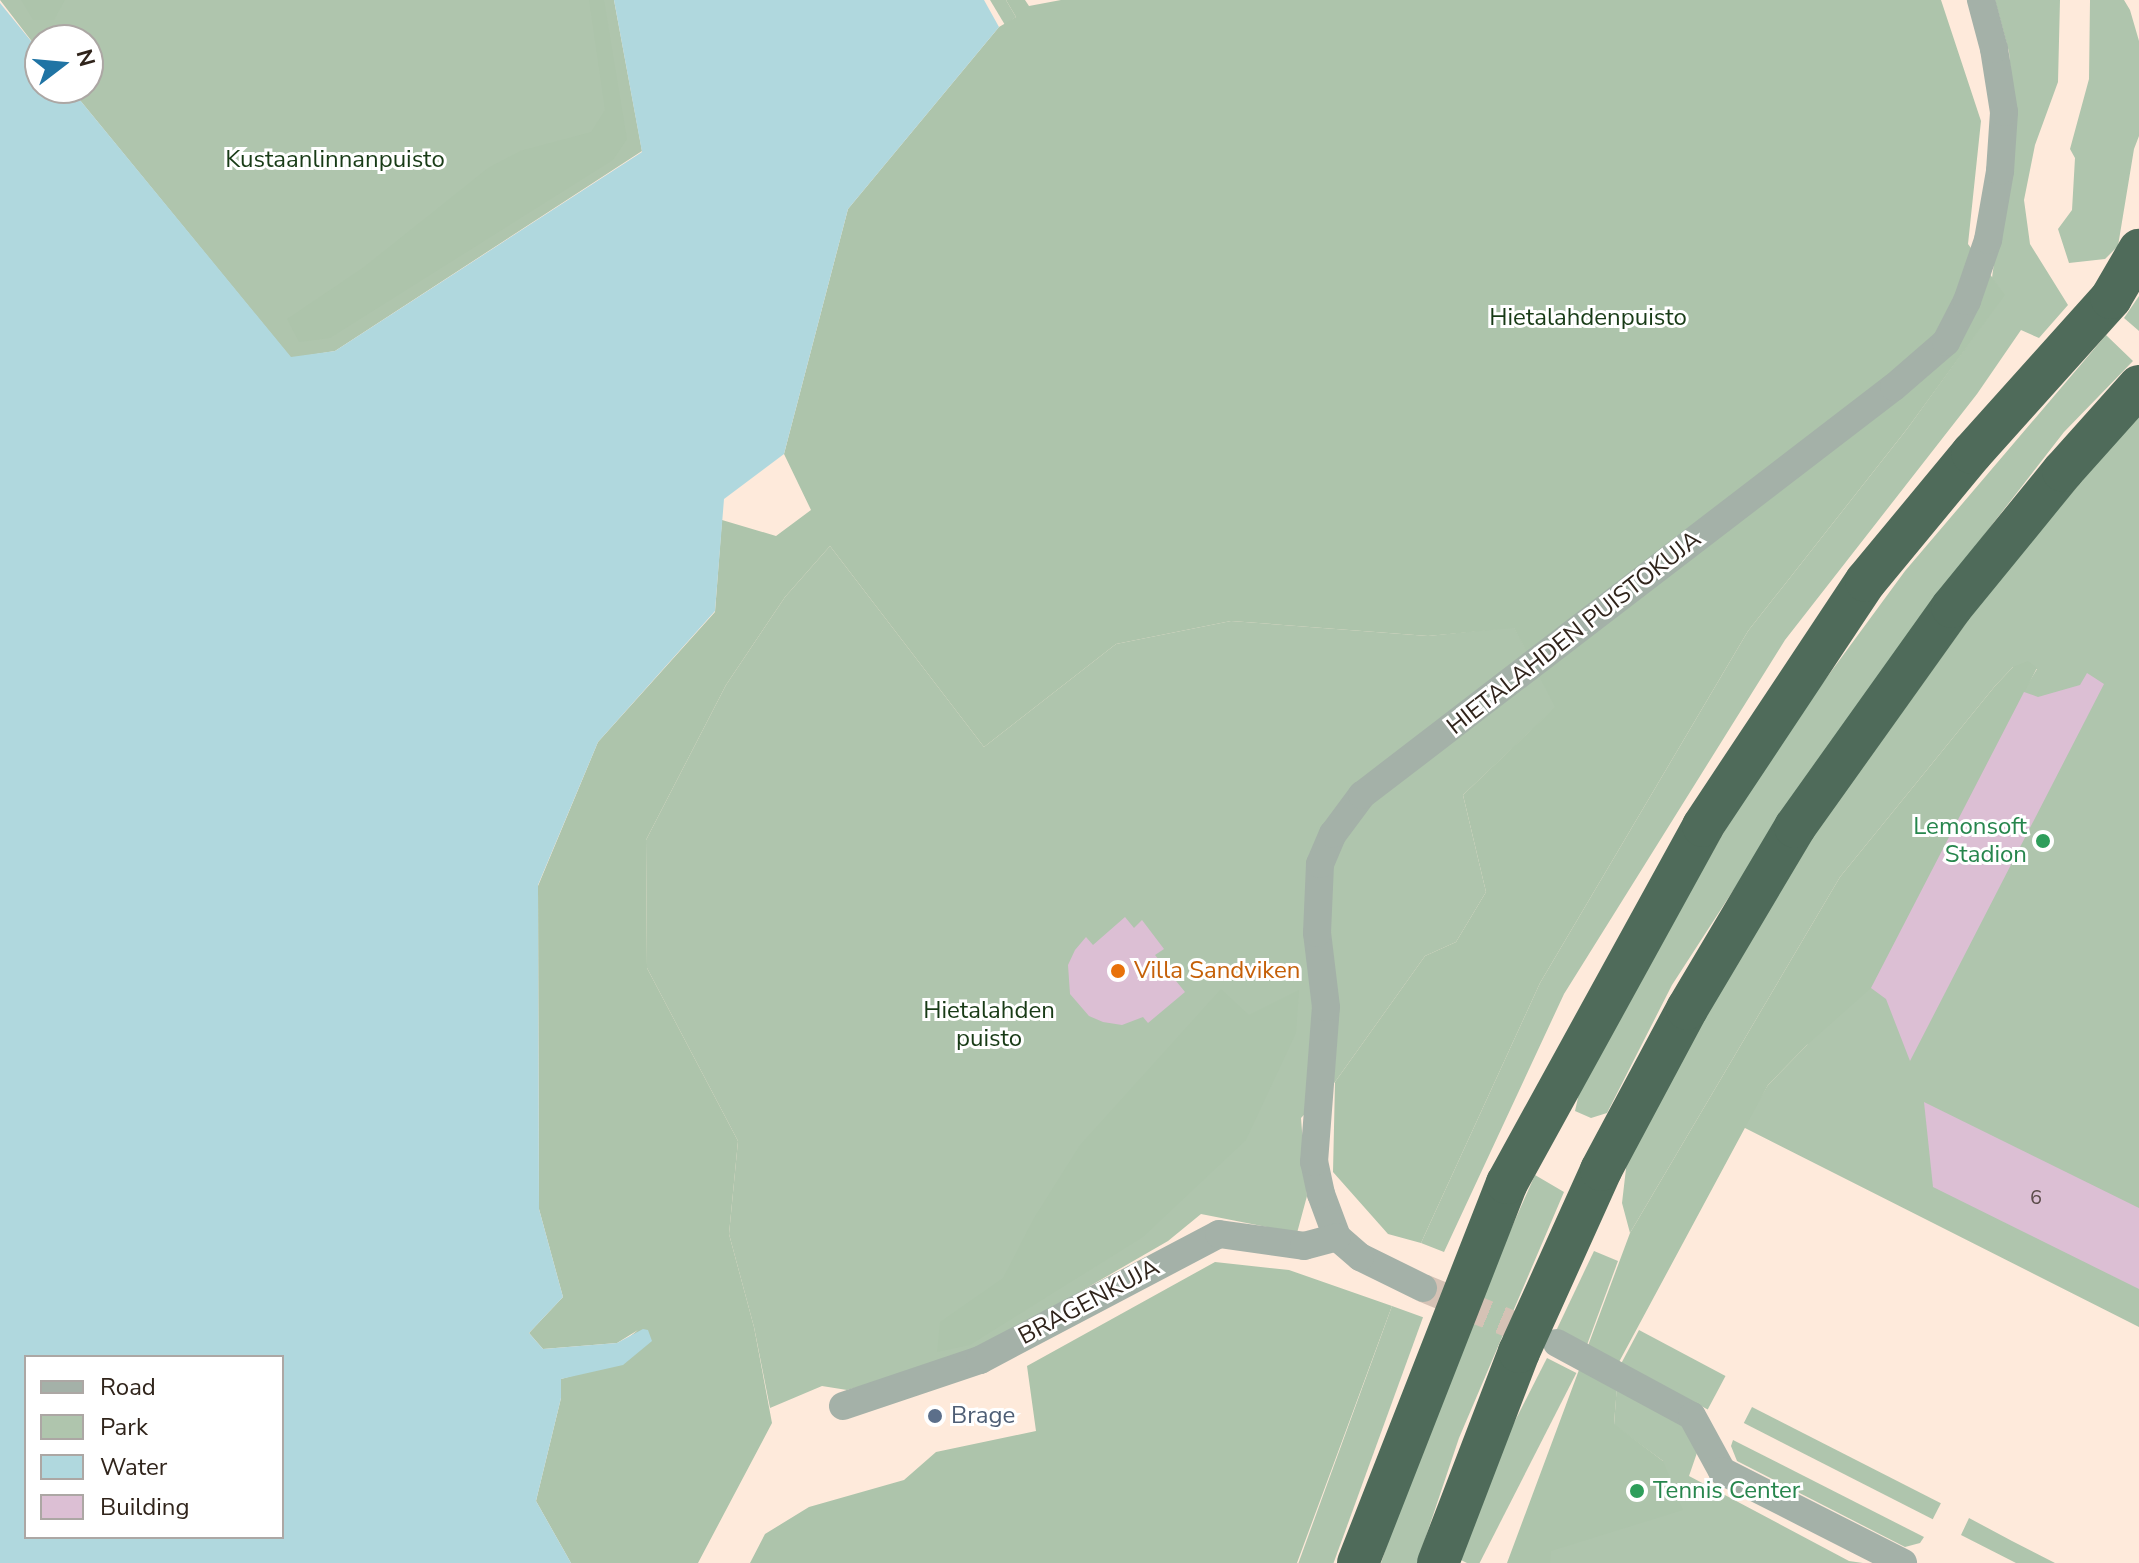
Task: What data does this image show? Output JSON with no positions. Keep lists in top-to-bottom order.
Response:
{
  "streets": {
    "street": ["HIETALAHDEN PUISTOKUJA", "BRAGENKUJA"]
  },
  "crossings": [
    ["HIETALAHDEN PUISTOKUJA", "BRAGENKUJA"]
  ],
  "parks": ["Kustaanlinnanpuisto", "Hietalahdenpuisto", "Hietalahden puisto"],
  "places": [
    "Lemonsoft Stadion",
    "Villa Sandviken",
    "Brage",
    "Tennis Center"
  ],
  "house_numbers": ["6"],
  "legend": [
    "Road",
    "Park",
    "Water",
    "Building"
  ],
  "north": "right"
}
